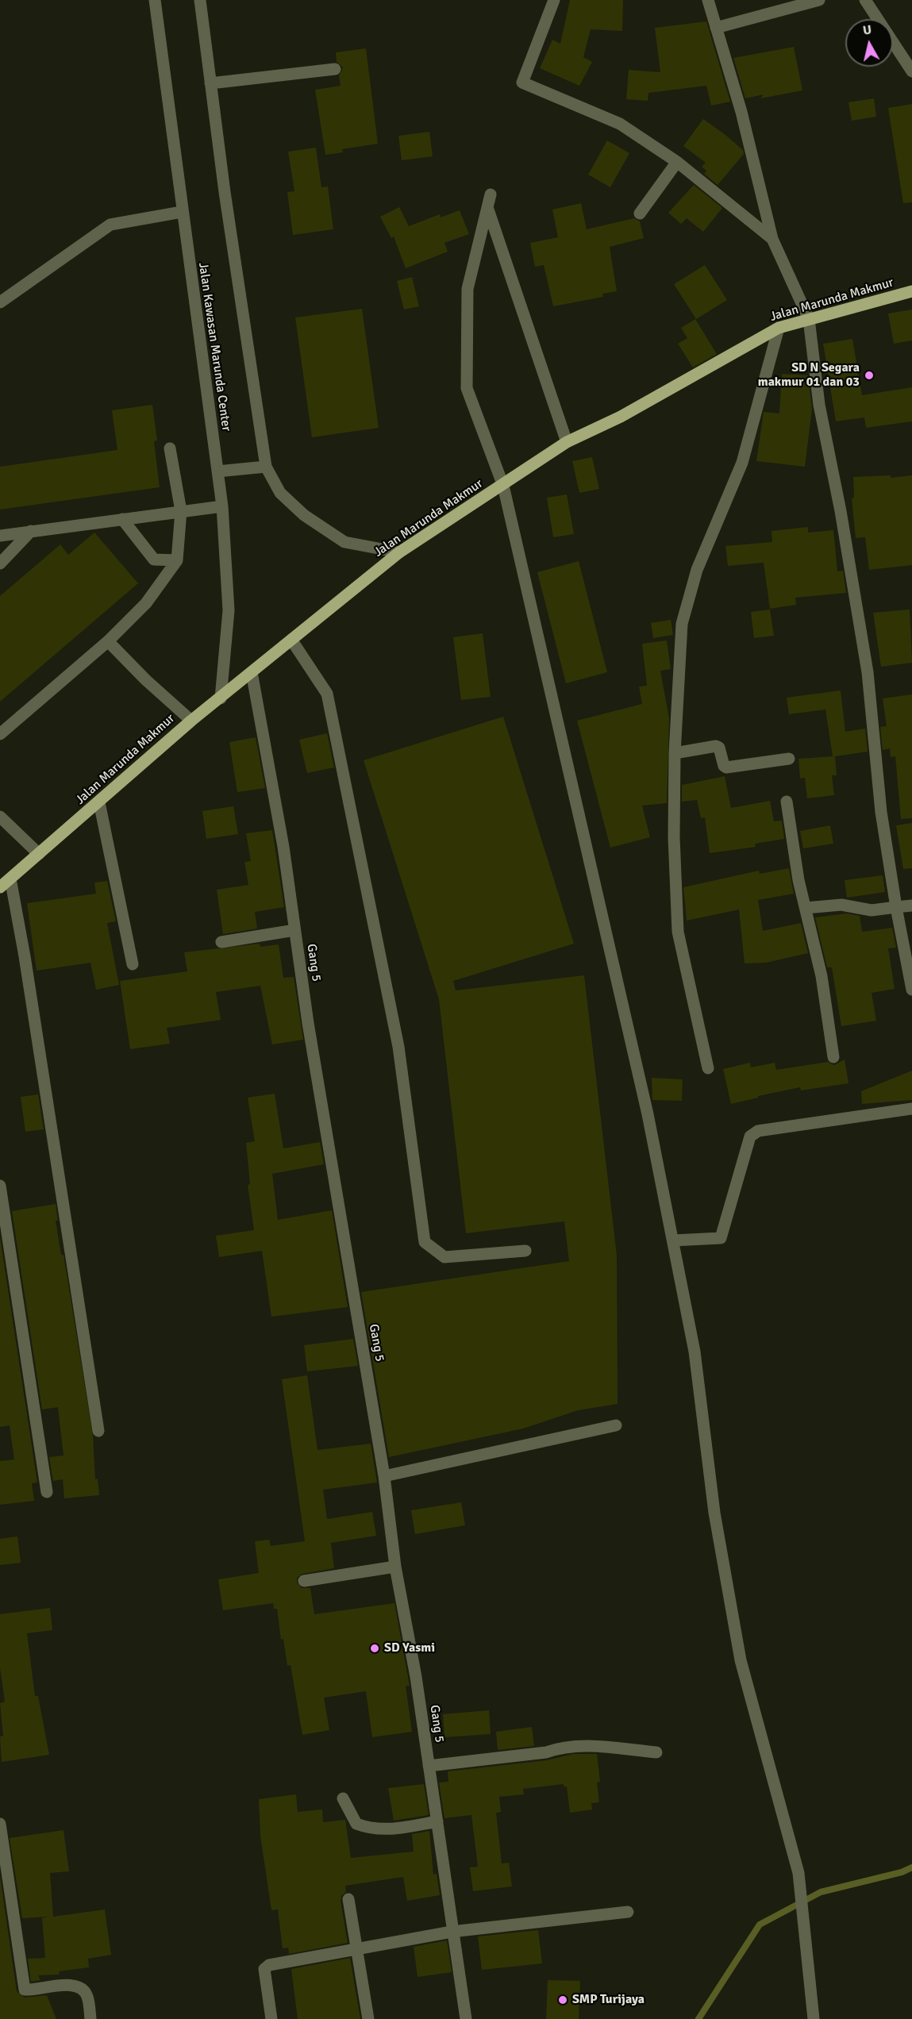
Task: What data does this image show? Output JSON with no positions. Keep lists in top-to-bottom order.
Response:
{
  "streets": {
    "main road": ["Jalan Marunda Makmur"],
    "street": ["Jalan Kawasan Marunda Center", "Gang 5"]
  },
  "crossings": [
    ["Jalan Marunda Makmur", "Jalan Kawasan Marunda Center"],
    ["Jalan Marunda Makmur", "Gang 5"]
  ],
  "places": ["SD N Segara makmur 01 dan 03", "SD Yasmi", "SMP Turijaya"],
  "north": "top"
}
